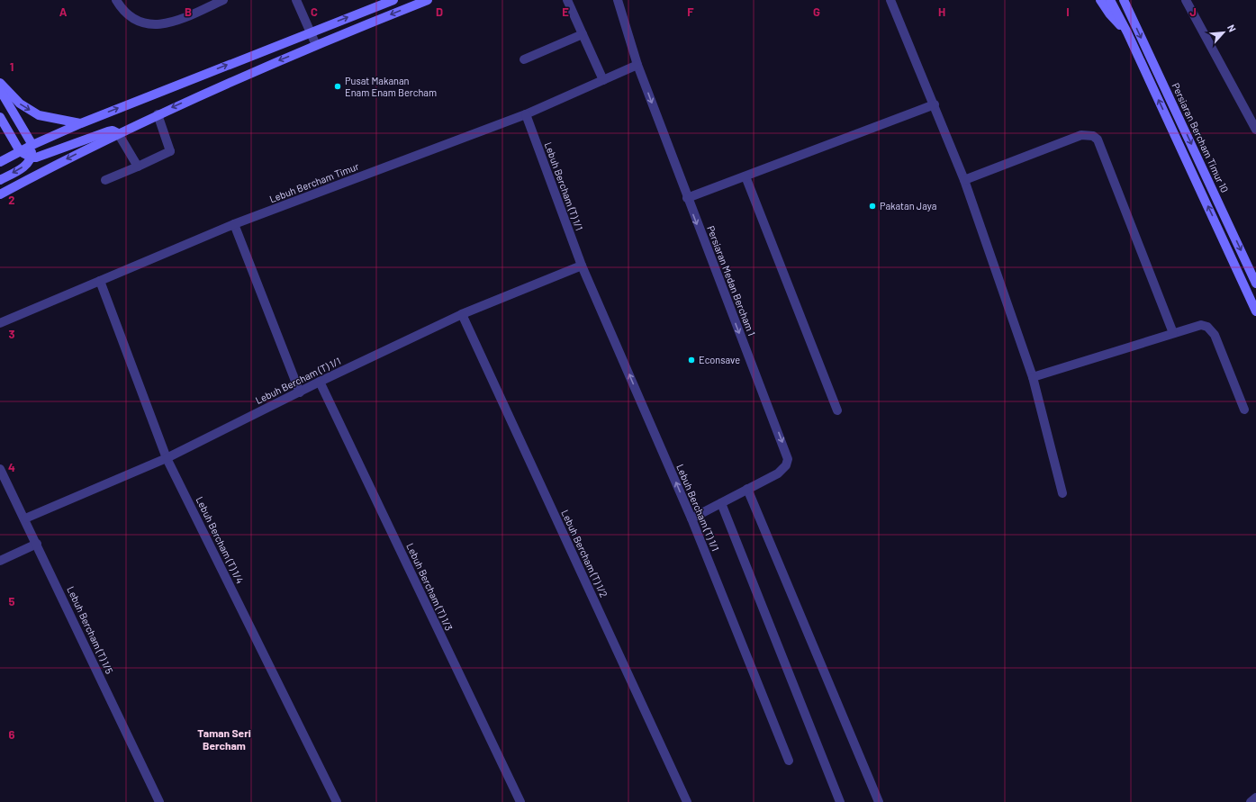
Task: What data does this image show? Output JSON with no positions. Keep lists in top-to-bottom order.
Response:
{
  "streets": {
    "street": [
      "Persiaran Bercham Timur 10",
      "Lebuh Bercham Timur",
      "Lebuh Bercham (T) 1/1",
      "Persiaran Medan Bercham 1",
      "Lebuh Bercham (T) 1/4",
      "Lebuh Bercham (T) 1/2",
      "Lebuh Bercham (T) 1/3",
      "Lebuh Bercham (T) 1/5"
    ]
  },
  "crossings": [
    ["Lebuh Bercham Timur", "Lebuh Bercham (T) 1/1"],
    ["Lebuh Bercham Timur", "Persiaran Medan Bercham 1"],
    ["Lebuh Bercham Timur", "Lebuh Bercham (T) 1/4"],
    ["Lebuh Bercham (T) 1/1", "Persiaran Medan Bercham 1"],
    ["Lebuh Bercham (T) 1/1", "Lebuh Bercham (T) 1/4"],
    ["Lebuh Bercham (T) 1/1", "Lebuh Bercham (T) 1/2"],
    ["Lebuh Bercham (T) 1/1", "Lebuh Bercham (T) 1/3"],
    ["Lebuh Bercham (T) 1/1", "Lebuh Bercham (T) 1/5"]
  ],
  "districts": ["Taman Seri Bercham"],
  "places": ["Pusat Makanan Enam Enam Bercham", "Pakatan Jaya", "Econsave"],
  "north": "top right",
  "grid": {
    "columns": [
      "A",
      "B",
      "C",
      "D",
      "E",
      "F",
      "G",
      "H",
      "I",
      "J"
    ],
    "rows": [
      "1",
      "2",
      "3",
      "4",
      "5",
      "6"
    ]
  }
}
